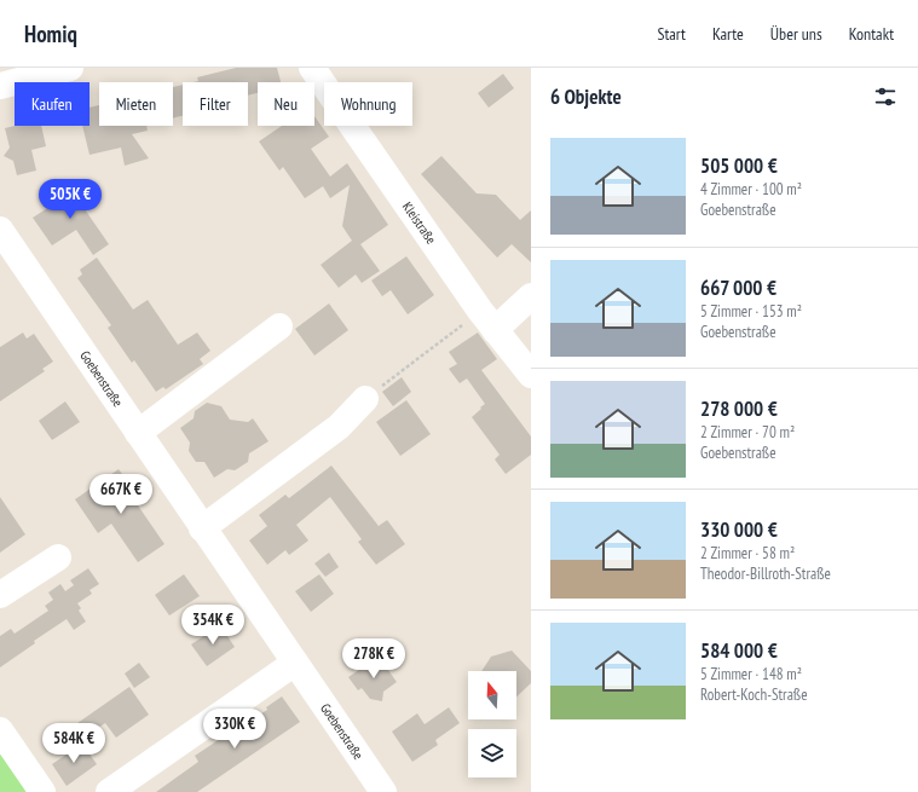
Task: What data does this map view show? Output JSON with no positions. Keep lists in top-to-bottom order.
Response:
{
  "streets": {
    "street": ["Kleistraße", "Goebenstraße"]
  },
  "north": "top",
  "page": {
    "header": "Homiq",
    "nav": [
      "Start",
      "Karte",
      "Über uns",
      "Kontakt"
    ],
    "heading": "6 Objekte",
    "chip": [
      "Kaufen",
      "Mieten",
      "Filter",
      "Neu",
      "Wohnung"
    ],
    "list": [
      {
        "name": "505 000 €",
        "note": "4 Zimmer · 100 m² · Goebenstraße"
      },
      {
        "name": "667 000 €",
        "note": "5 Zimmer · 153 m² · Goebenstraße"
      },
      {
        "name": "278 000 €",
        "note": "2 Zimmer · 70 m² · Goebenstraße"
      },
      {
        "name": "330 000 €",
        "note": "2 Zimmer · 58 m² · Theodor-Billroth-Straße"
      },
      {
        "name": "584 000 €",
        "note": "5 Zimmer · 148 m² · Robert-Koch-Straße"
      }
    ],
    "price": [
      "505K €",
      "667K €",
      "354K €",
      "278K €",
      "330K €",
      "584K €"
    ]
  }
}
